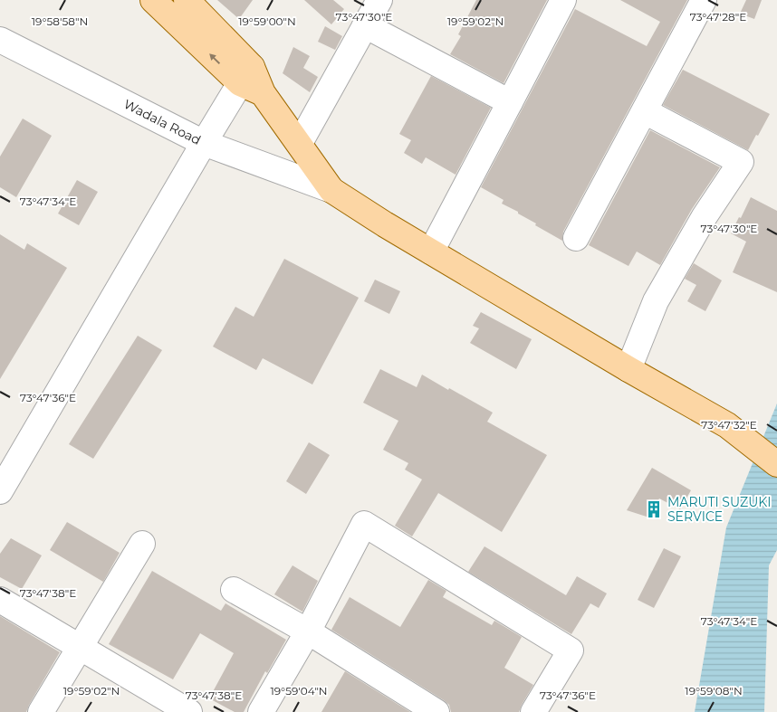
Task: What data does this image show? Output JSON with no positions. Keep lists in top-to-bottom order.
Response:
{
  "streets": {
    "street": ["Wadala Road"]
  },
  "places": {
    "building": ["MARUTI SUZUKI SERVICE"]
  },
  "coordinates": [
    "73°47'30\"E",
    "73°47'28\"E",
    "19°58'58\"N",
    "19°59'00\"N",
    "19°59'02\"N",
    "73°47'34\"E",
    "73°47'36\"E",
    "73°47'32\"E",
    "73°47'38\"E",
    "19°59'04\"N",
    "19°59'08\"N"
  ]
}
